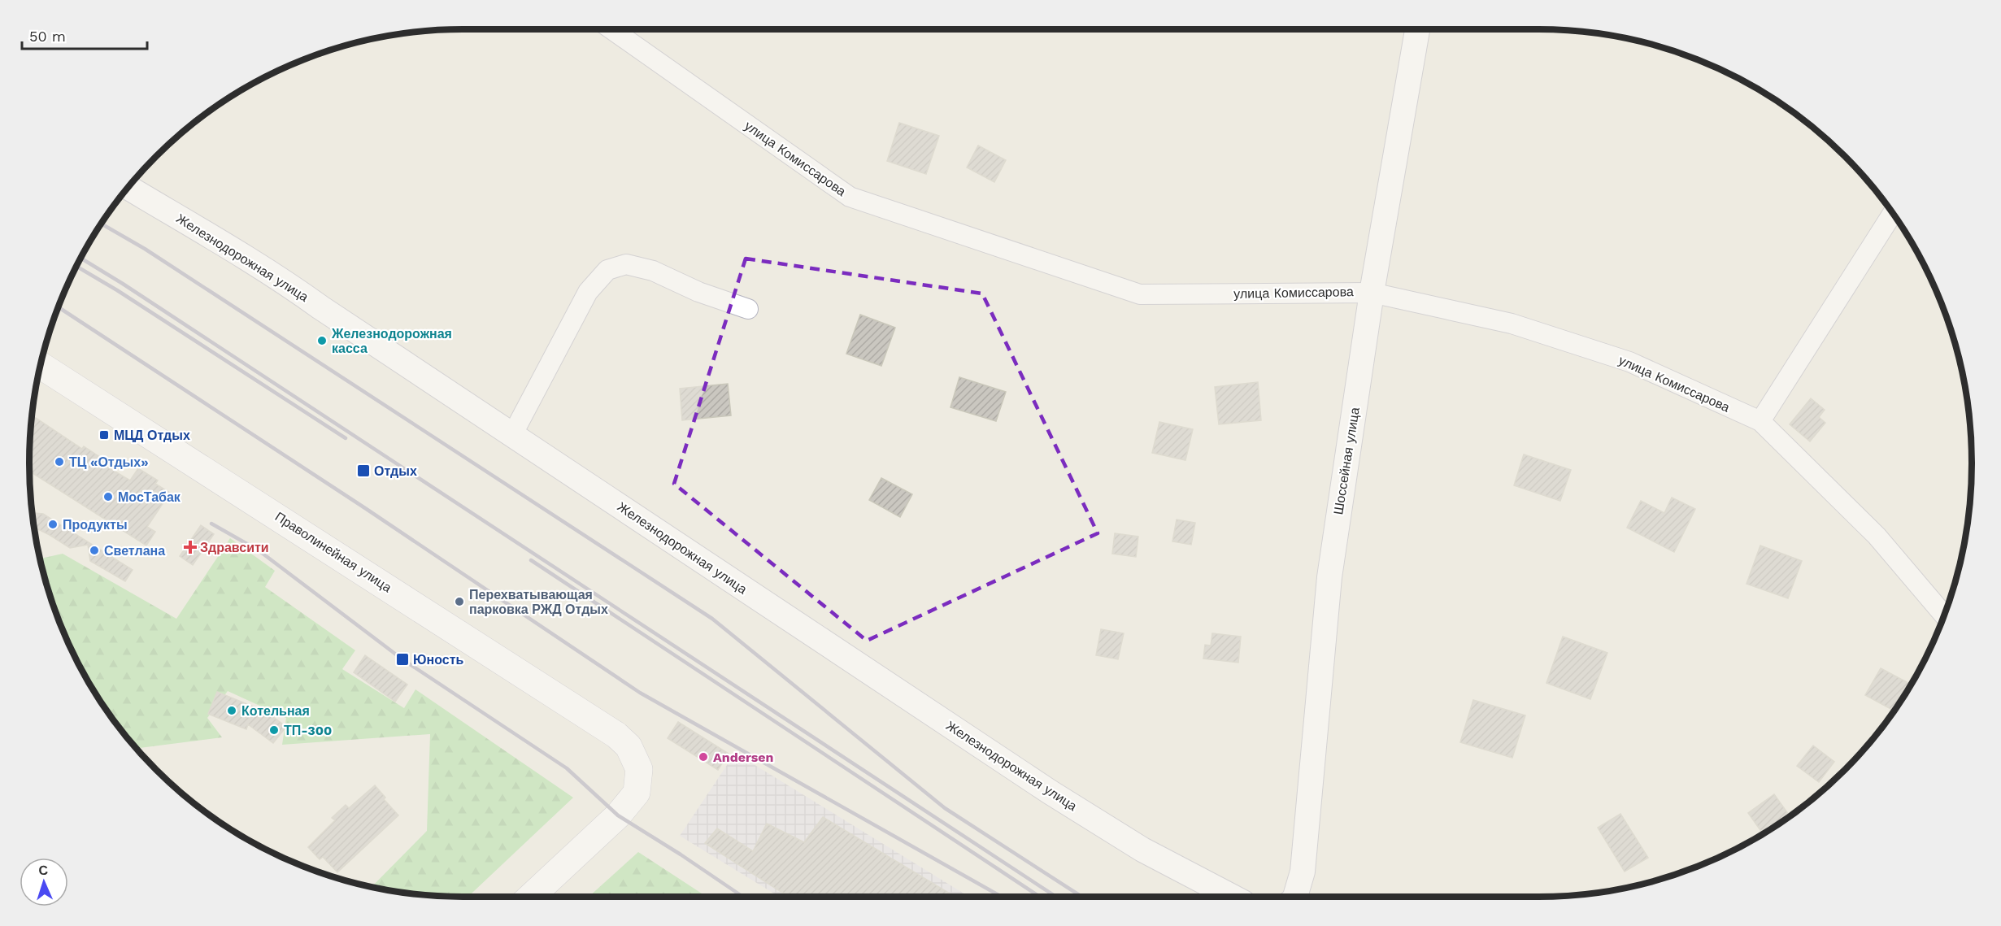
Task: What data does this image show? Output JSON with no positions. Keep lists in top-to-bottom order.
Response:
{
  "streets": {
    "main road": ["Праволинейная улица"],
    "street": ["улица Комиссарова", "Железнодорожная улица", "Шоссейная улица"]
  },
  "crossings": [
    ["улица Комиссарова", "Шоссейная улица"]
  ],
  "places": {
    "other": [
      "Железнодорожная касса",
      "ТЦ «Отдых»",
      "МосТабак",
      "Продукты",
      "Светлана",
      "Перехватывающая парковка РЖД Отдых",
      "Котельная",
      "ТП-300",
      "Andersen"
    ],
    "transit": ["МЦД Отдых", "Отдых", "Юность"],
    "health": ["Здравсити"]
  },
  "scale_bar": "50 m",
  "north": "top"
}
